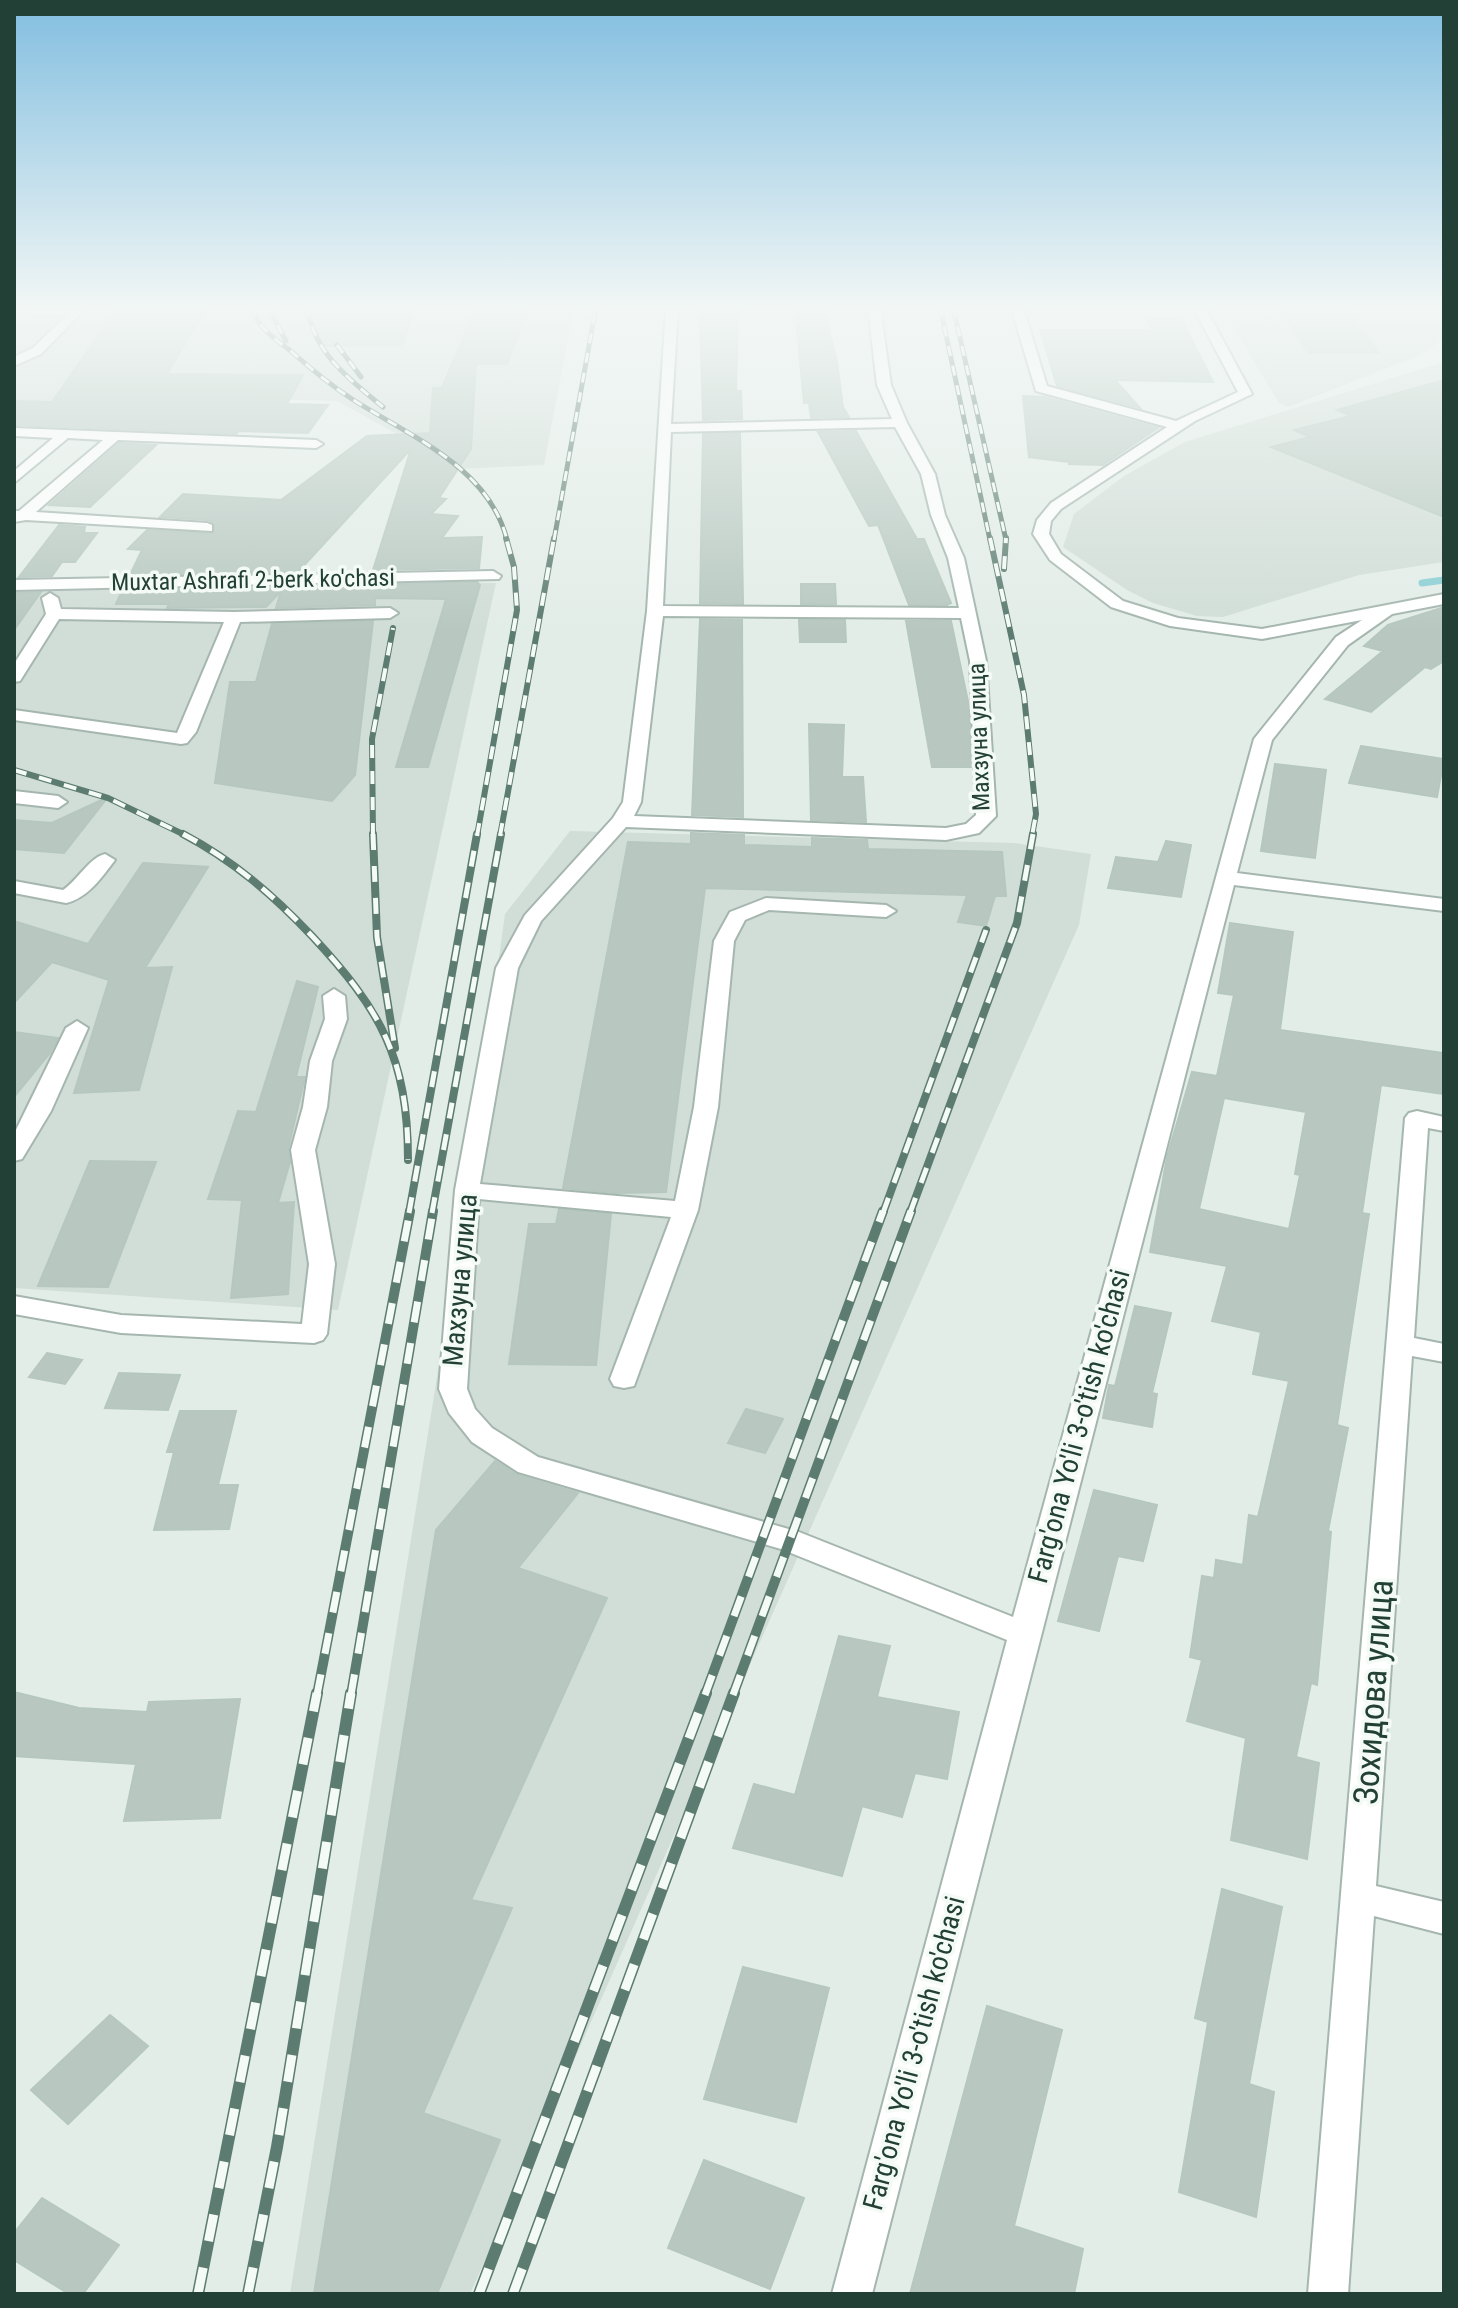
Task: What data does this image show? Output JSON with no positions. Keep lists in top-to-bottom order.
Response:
{
  "streets": {
    "street": [
      "Muxtar Ashrafi 2-berk ko'chasi",
      "Махзуна улица",
      "Farg'ona Yo'li 3-o'tish ko'chasi",
      "Зохидова улица"
    ]
  },
  "crossings": [
    ["Махзуна улица", "Farg'ona Yo'li 3-o'tish ko'chasi"]
  ]
}
